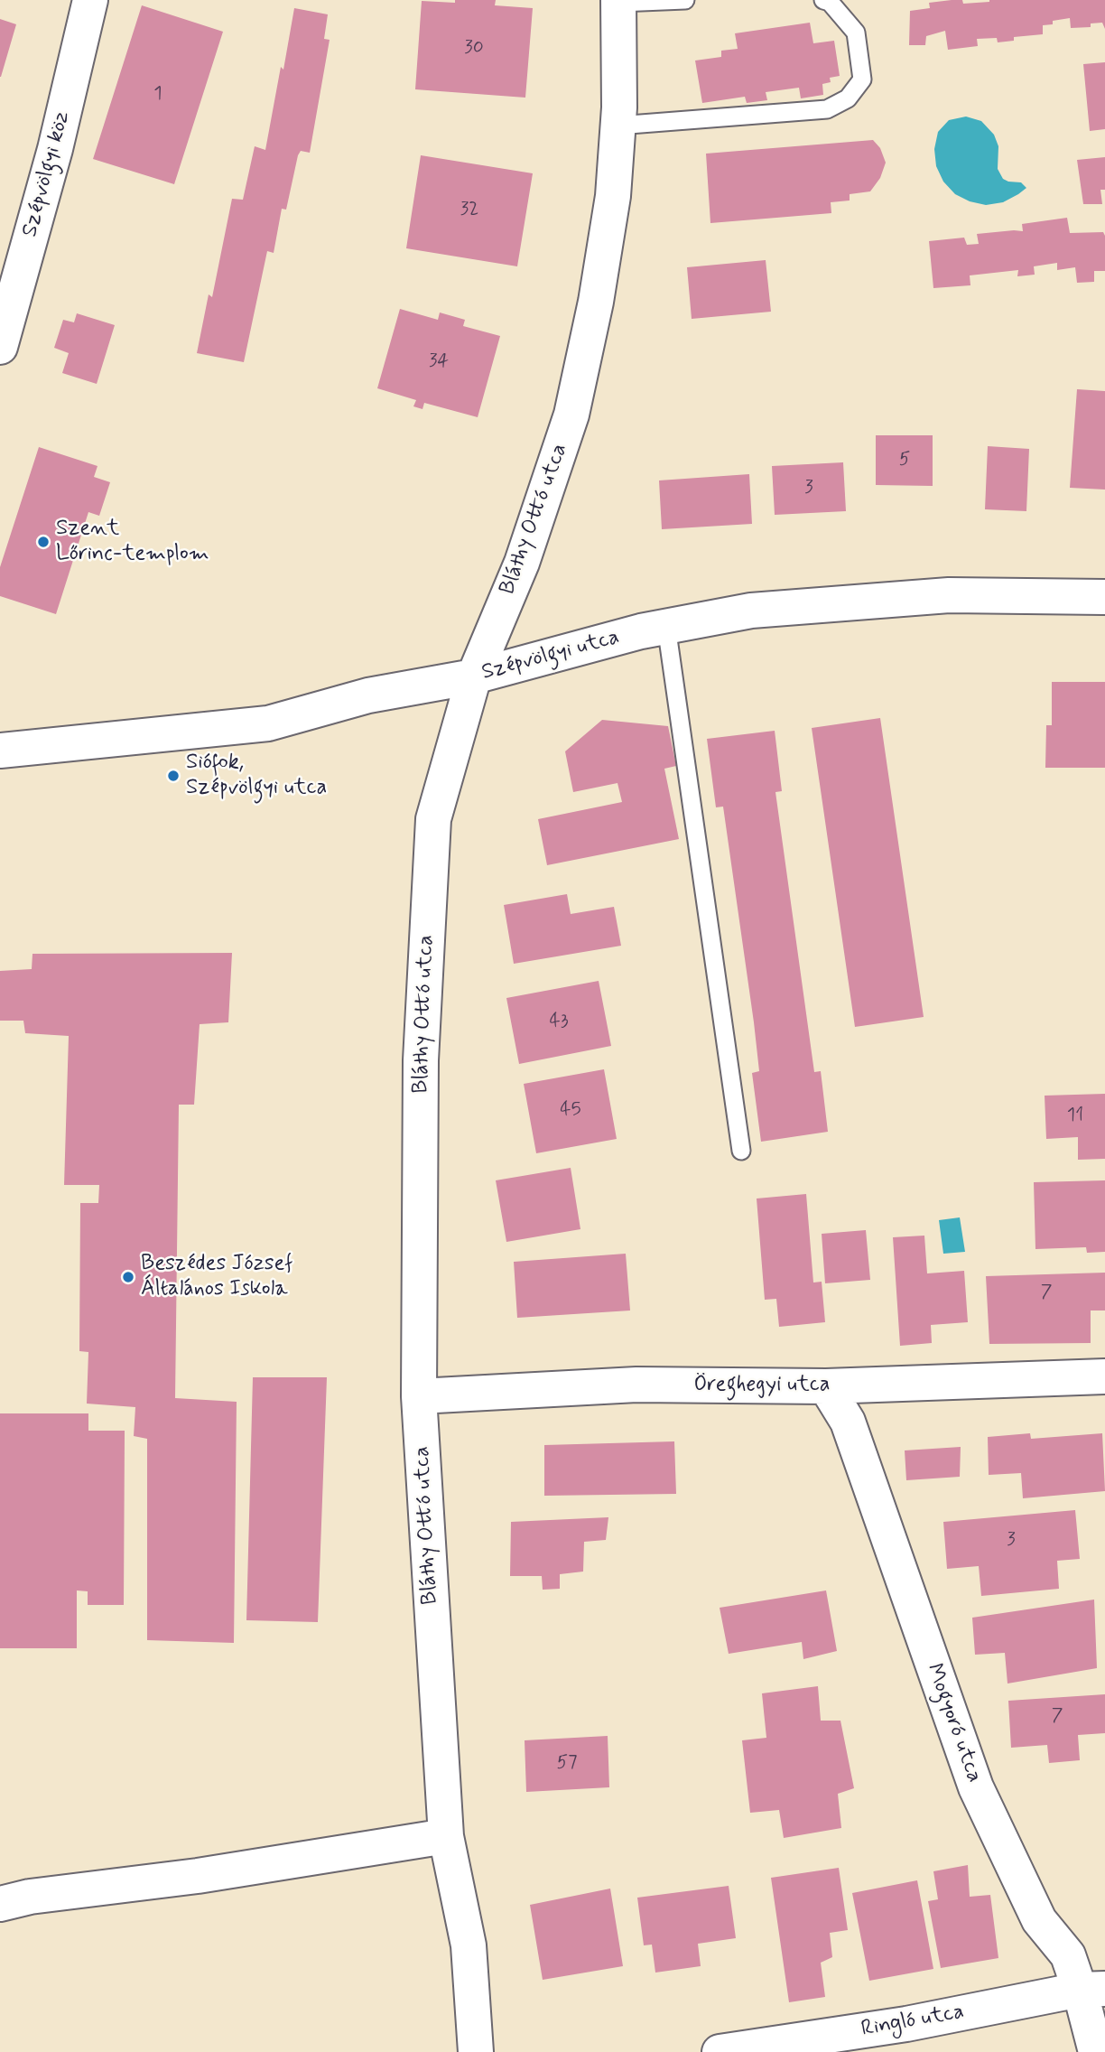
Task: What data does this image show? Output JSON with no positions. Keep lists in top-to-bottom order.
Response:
{
  "streets": {
    "street": [
      "Szépvölgyi köz",
      "Bláthy Ottó utca",
      "Szépvölgyi utca",
      "Öreghegyi utca",
      "Mogyoró utca",
      "Ringló utca"
    ]
  },
  "crossings": [
    ["Bláthy Ottó utca", "Szépvölgyi utca"],
    ["Bláthy Ottó utca", "Öreghegyi utca"],
    ["Öreghegyi utca", "Mogyoró utca"],
    ["Mogyoró utca", "Ringló utca"]
  ],
  "places": ["Szent Lőrinc-templom", "Siófok, Szépvölgyi utca", "Beszédes József Általános Iskola"],
  "house_numbers": [
    "30",
    "1",
    "32",
    "34",
    "5",
    "3",
    "43",
    "45",
    "11",
    "7",
    "3",
    "7",
    "57"
  ]
}
